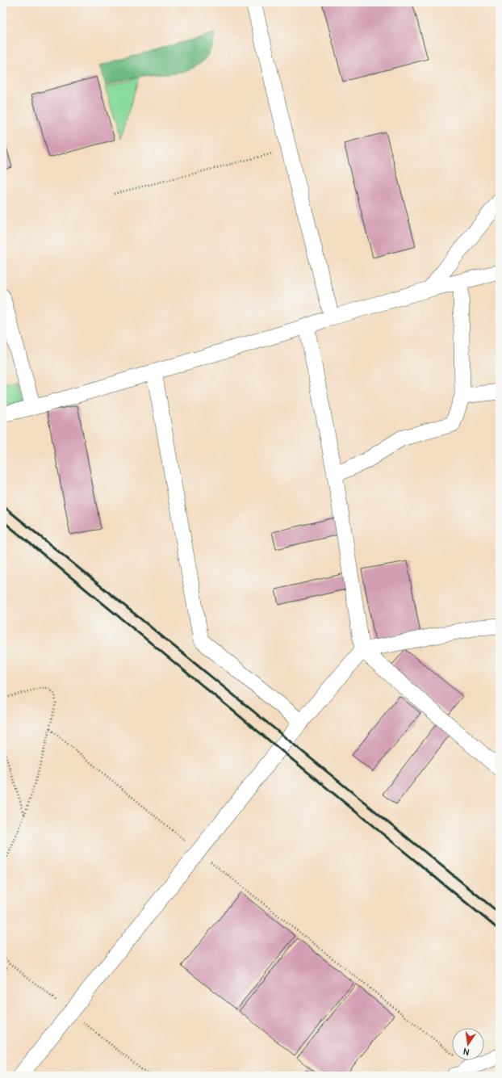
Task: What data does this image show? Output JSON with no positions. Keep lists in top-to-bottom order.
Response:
{
  "north": "bottom"
}
